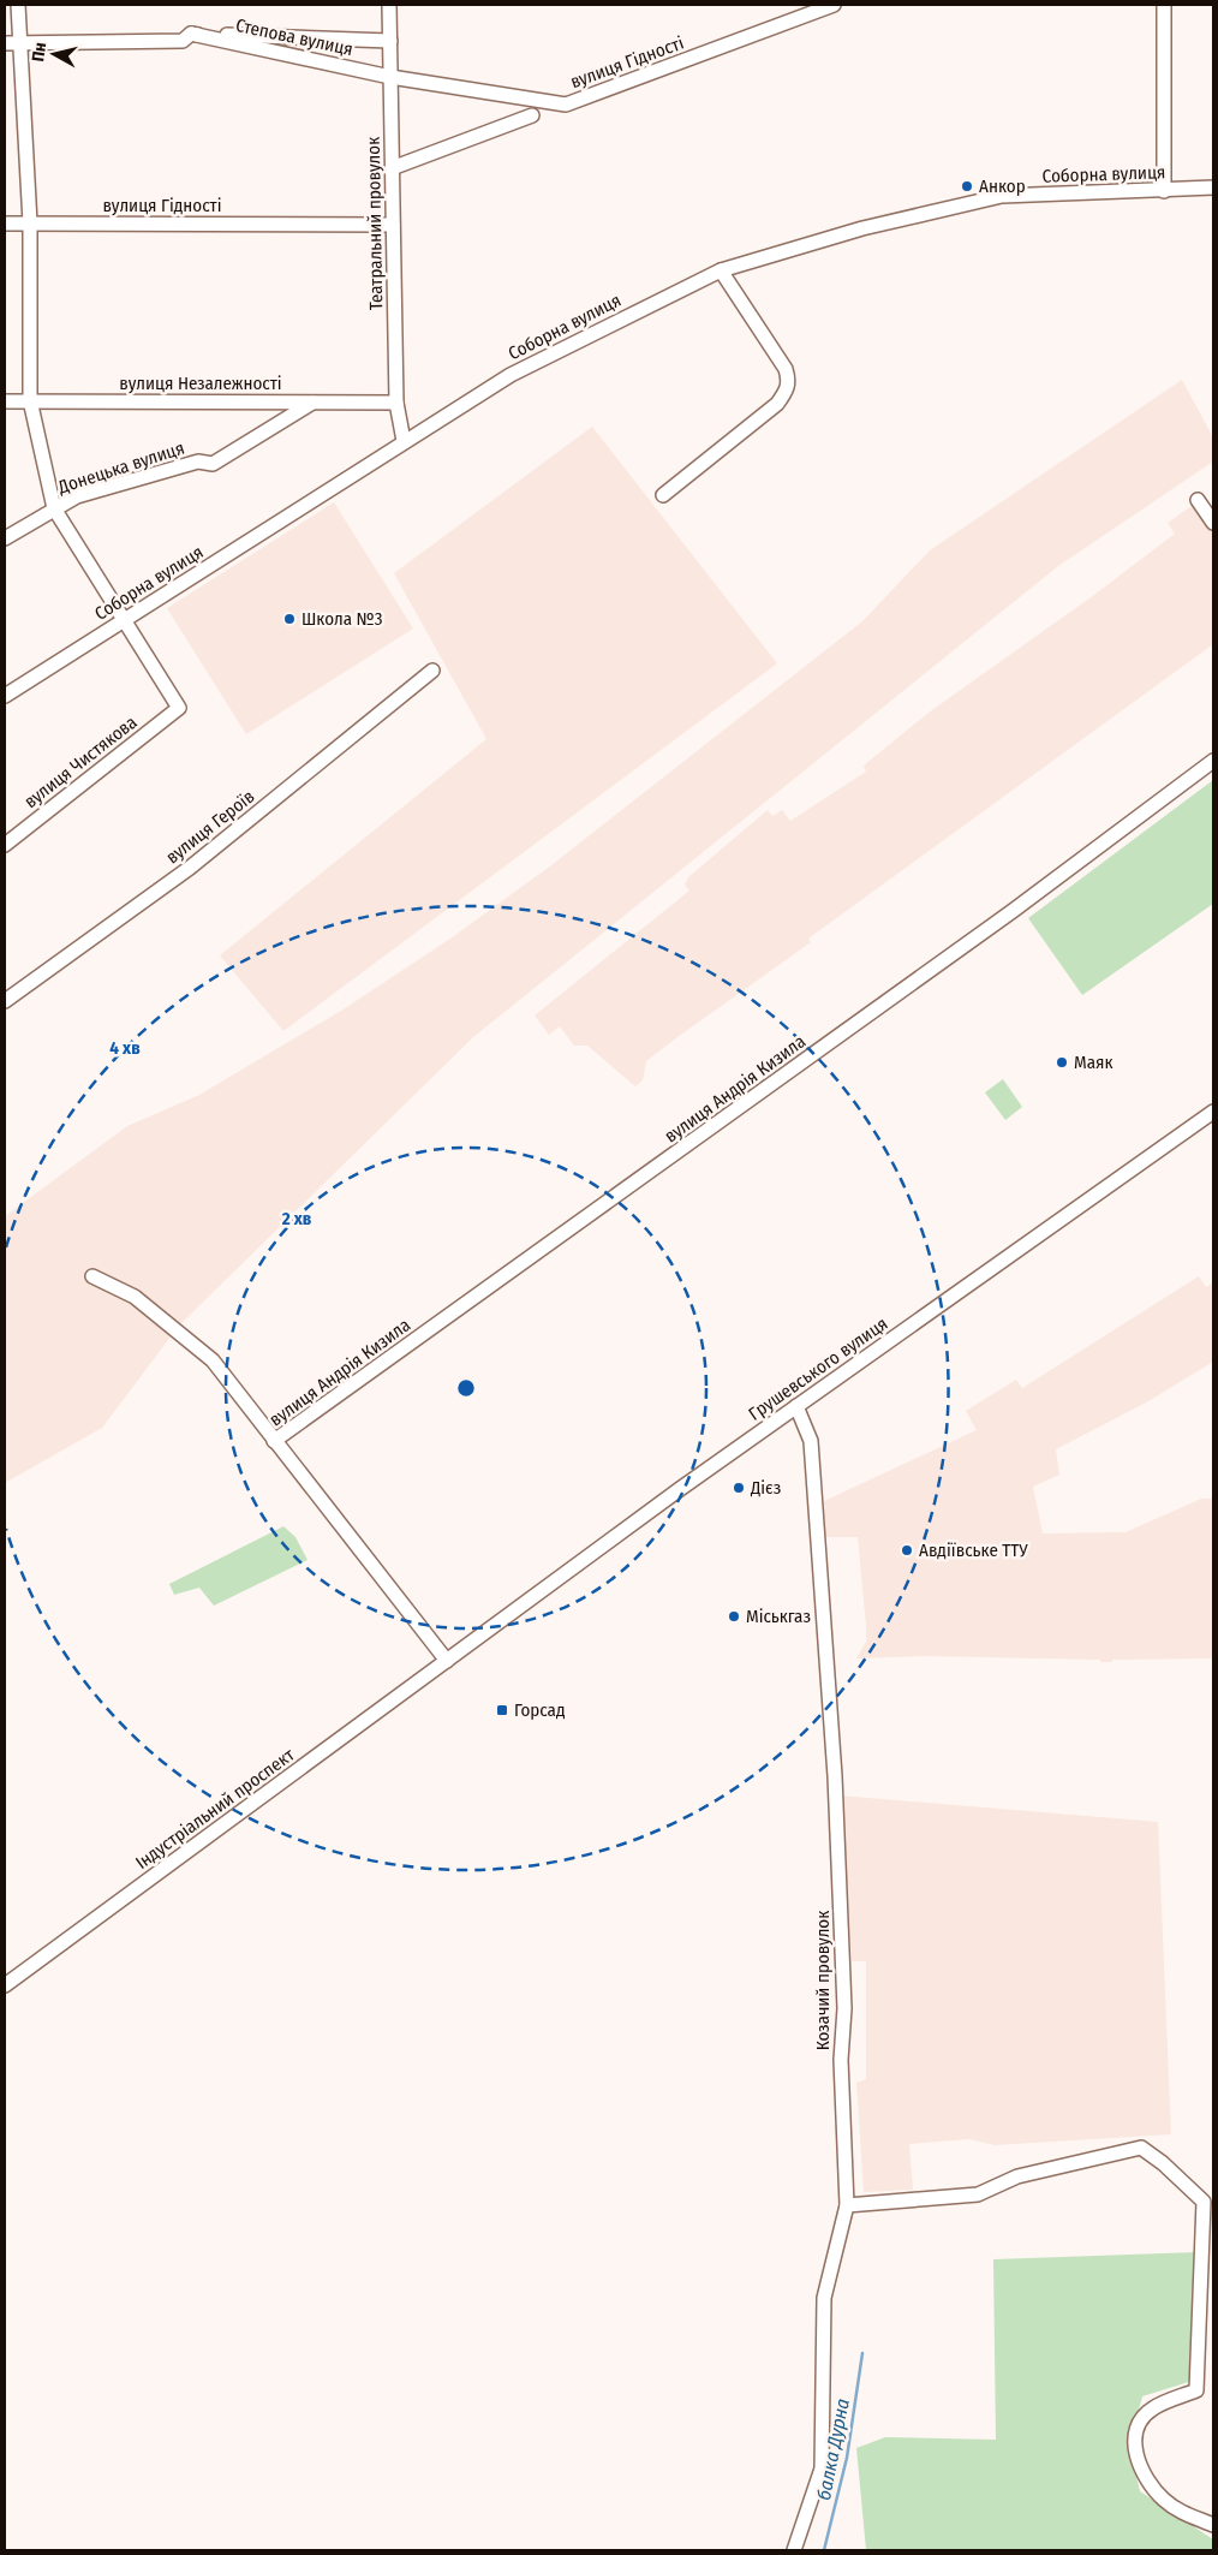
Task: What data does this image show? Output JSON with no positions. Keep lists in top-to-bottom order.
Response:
{
  "streets": {
    "street": [
      "Степова вулиця",
      "вулиця Гідності",
      "Соборна вулиця",
      "Театральний провулок",
      "вулиця Незалежності",
      "Донецька вулиця",
      "вулиця Чистякова",
      "вулиця Героїв",
      "вулиця Андрія Кизила",
      "Грушевського вулиця",
      "Індустріальний проспект",
      "Козачий провулок"
    ]
  },
  "crossings": [
    ["Степова вулиця", "вулиця Гідності"],
    ["Степова вулиця", "Театральний провулок"],
    ["вулиця Гідності", "Театральний провулок"],
    ["Соборна вулиця", "Театральний провулок"],
    ["Соборна вулиця", "вулиця Чистякова"],
    ["Театральний провулок", "вулиця Незалежності"],
    ["вулиця Незалежності", "Донецька вулиця"],
    ["Грушевського вулиця", "Індустріальний проспект"],
    ["Грушевського вулиця", "Козачий провулок"]
  ],
  "water": ["балка Дурна"],
  "places": {
    "other": [
      "Анкор",
      "Школа №3",
      "Маяк",
      "Дієз",
      "Авдіївське ТТУ",
      "Міськгаз"
    ],
    "transit": ["Горсад"]
  },
  "north": "left",
  "rings": ["4 хв", "2 хв"]
}
